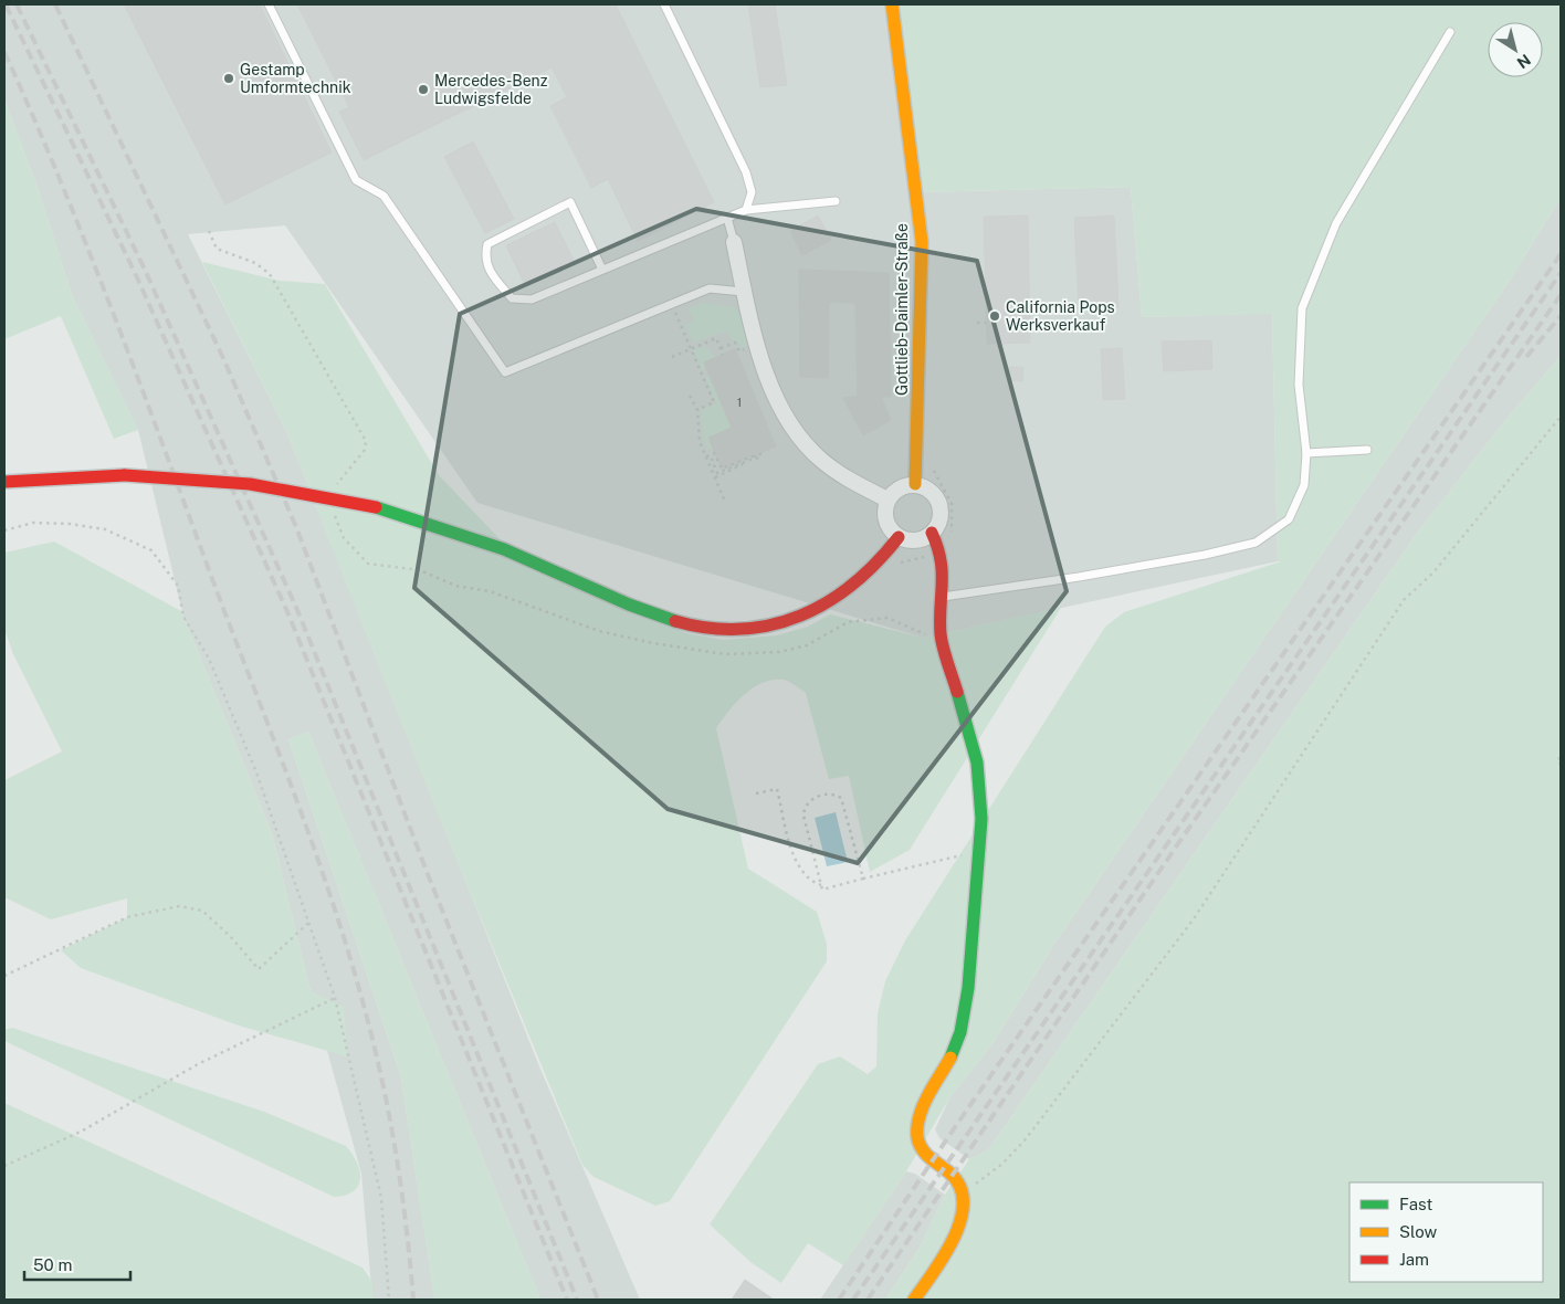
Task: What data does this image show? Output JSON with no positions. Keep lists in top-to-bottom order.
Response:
{
  "streets": {
    "street": ["Gottlieb-Daimler-Straße"]
  },
  "places": ["Gestamp Umformtechnik", "Mercedes-Benz Ludwigsfelde", "California Pops Werksverkauf"],
  "house_numbers": ["1"],
  "legend": ["Fast", "Slow", "Jam"],
  "scale_bar": "50 m",
  "north": "bottom right"
}
